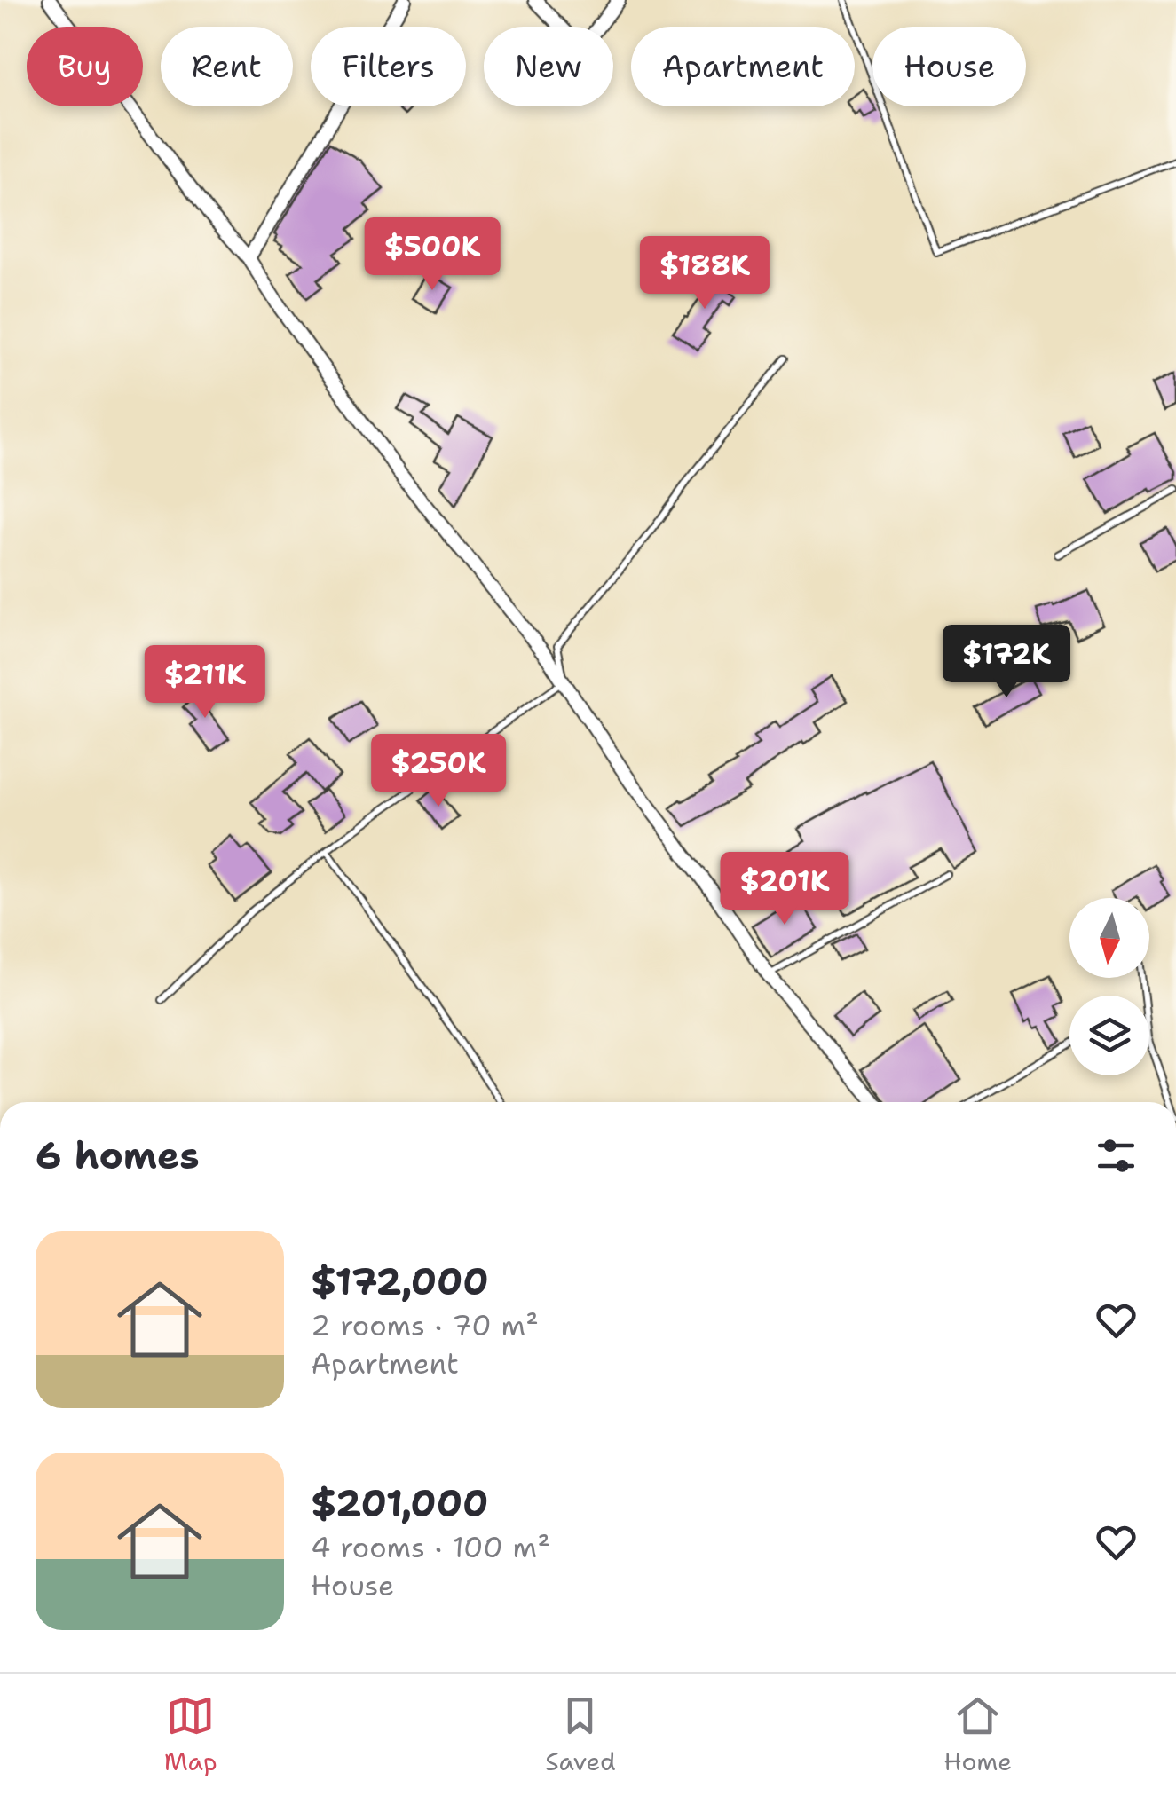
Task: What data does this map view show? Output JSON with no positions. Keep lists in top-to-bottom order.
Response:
{
  "north": "bottom",
  "page": {
    "chip": [
      "Buy",
      "Rent",
      "Filters",
      "New",
      "Apartment",
      "House"
    ],
    "price": [
      "$500K",
      "$188K",
      "$172K",
      "$211K",
      "$250K",
      "$201K"
    ],
    "heading": "6 homes",
    "list": [
      {
        "name": "$172,000",
        "note": "2 rooms · 70 m² · Apartment"
      },
      {
        "name": "$201,000",
        "note": "4 rooms · 100 m² · House"
      }
    ],
    "tabs": ["Map", "Saved", "Home"]
  }
}
